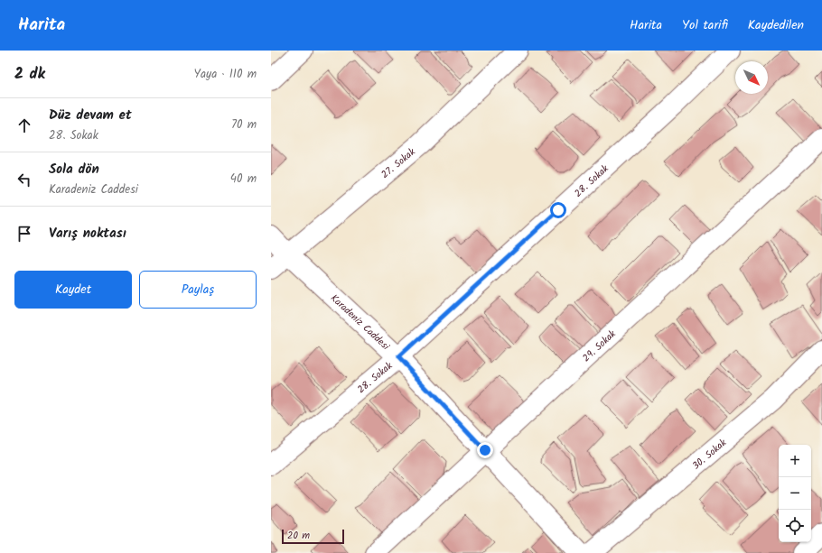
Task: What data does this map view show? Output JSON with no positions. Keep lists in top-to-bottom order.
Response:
{
  "streets": {
    "street": [
      "27. Sokak",
      "28. Sokak",
      "Karadeniz Caddesi",
      "29. Sokak",
      "30. Sokak"
    ]
  },
  "crossings": [
    ["27. Sokak", "Karadeniz Caddesi"],
    ["28. Sokak", "Karadeniz Caddesi"],
    ["Karadeniz Caddesi", "29. Sokak"]
  ],
  "scale_bar": "20 m",
  "north": "bottom right",
  "page": {
    "header": "Harita",
    "nav": ["Harita", "Yol tarifi", "Kaydedilen"],
    "heading": ["2 dk", "Yaya · 110 m"],
    "list": [
      ["Düz devam et", "28. Sokak", "70 m"],
      ["Sola dön", "Karadeniz Caddesi", "40 m"],
      "Varış noktası"
    ],
    "buttons": ["Kaydet", "Paylaş"],
    "map_buttons": ["+", "−"],
    "scale": "20 m"
  }
}
